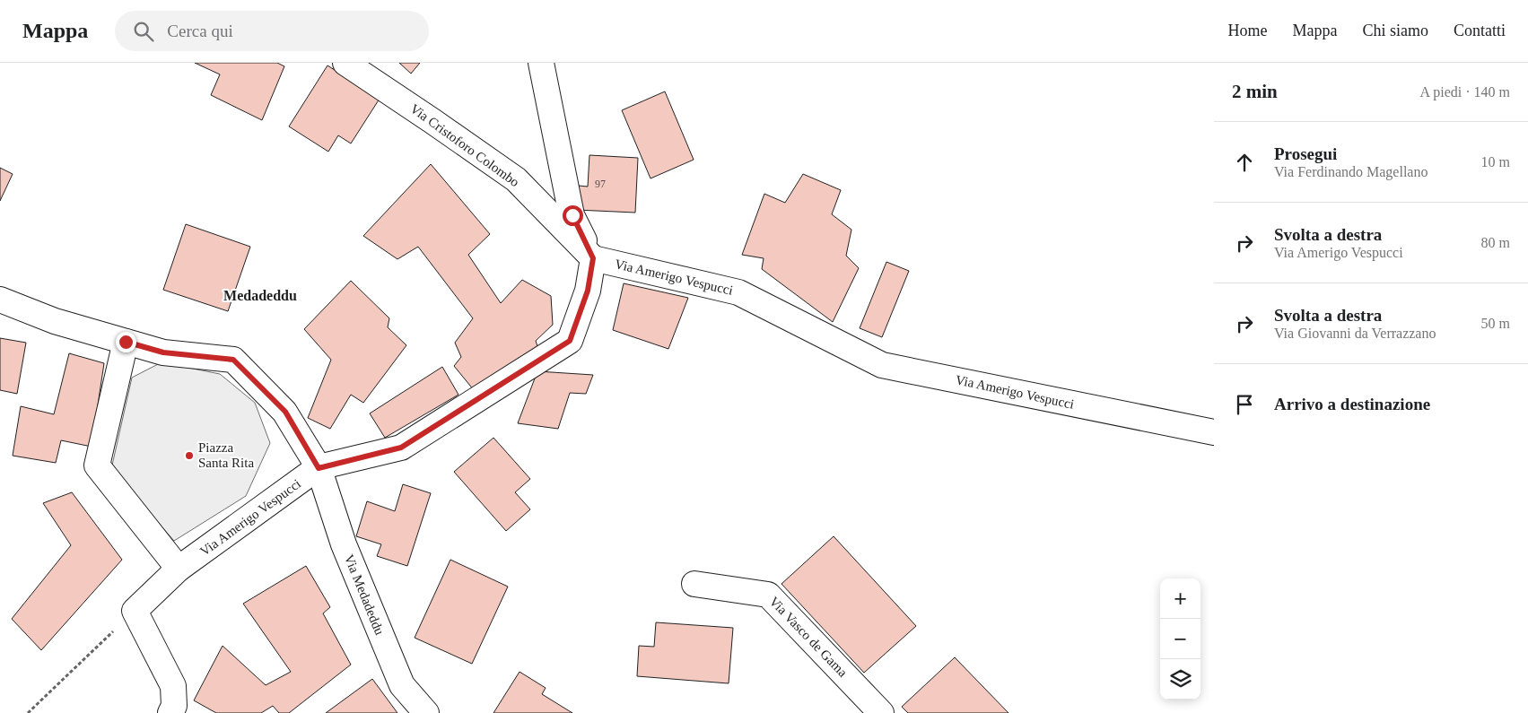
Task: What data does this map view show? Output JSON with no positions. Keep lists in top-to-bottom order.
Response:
{
  "streets": {
    "street": [
      "Via Cristoforo Colombo",
      "Via Amerigo Vespucci",
      "Via Medadeddu",
      "Via Vasco de Gama"
    ]
  },
  "crossings": [
    ["Via Cristoforo Colombo", "Via Amerigo Vespucci"],
    ["Via Amerigo Vespucci", "Via Medadeddu"]
  ],
  "districts": ["Medadeddu"],
  "places": ["Piazza Santa Rita"],
  "house_numbers": ["97"],
  "page": {
    "header": "Mappa",
    "search": "Cerca qui",
    "nav": [
      "Home",
      "Mappa",
      "Chi siamo",
      "Contatti"
    ],
    "heading": ["2 min", "A piedi · 140 m"],
    "list": [
      ["Prosegui", "Via Ferdinando Magellano", "10 m"],
      ["Svolta a destra", "Via Amerigo Vespucci", "80 m"],
      ["Svolta a destra", "Via Giovanni da Verrazzano", "50 m"],
      "Arrivo a destinazione"
    ],
    "map_buttons": ["+", "−"]
  }
}
